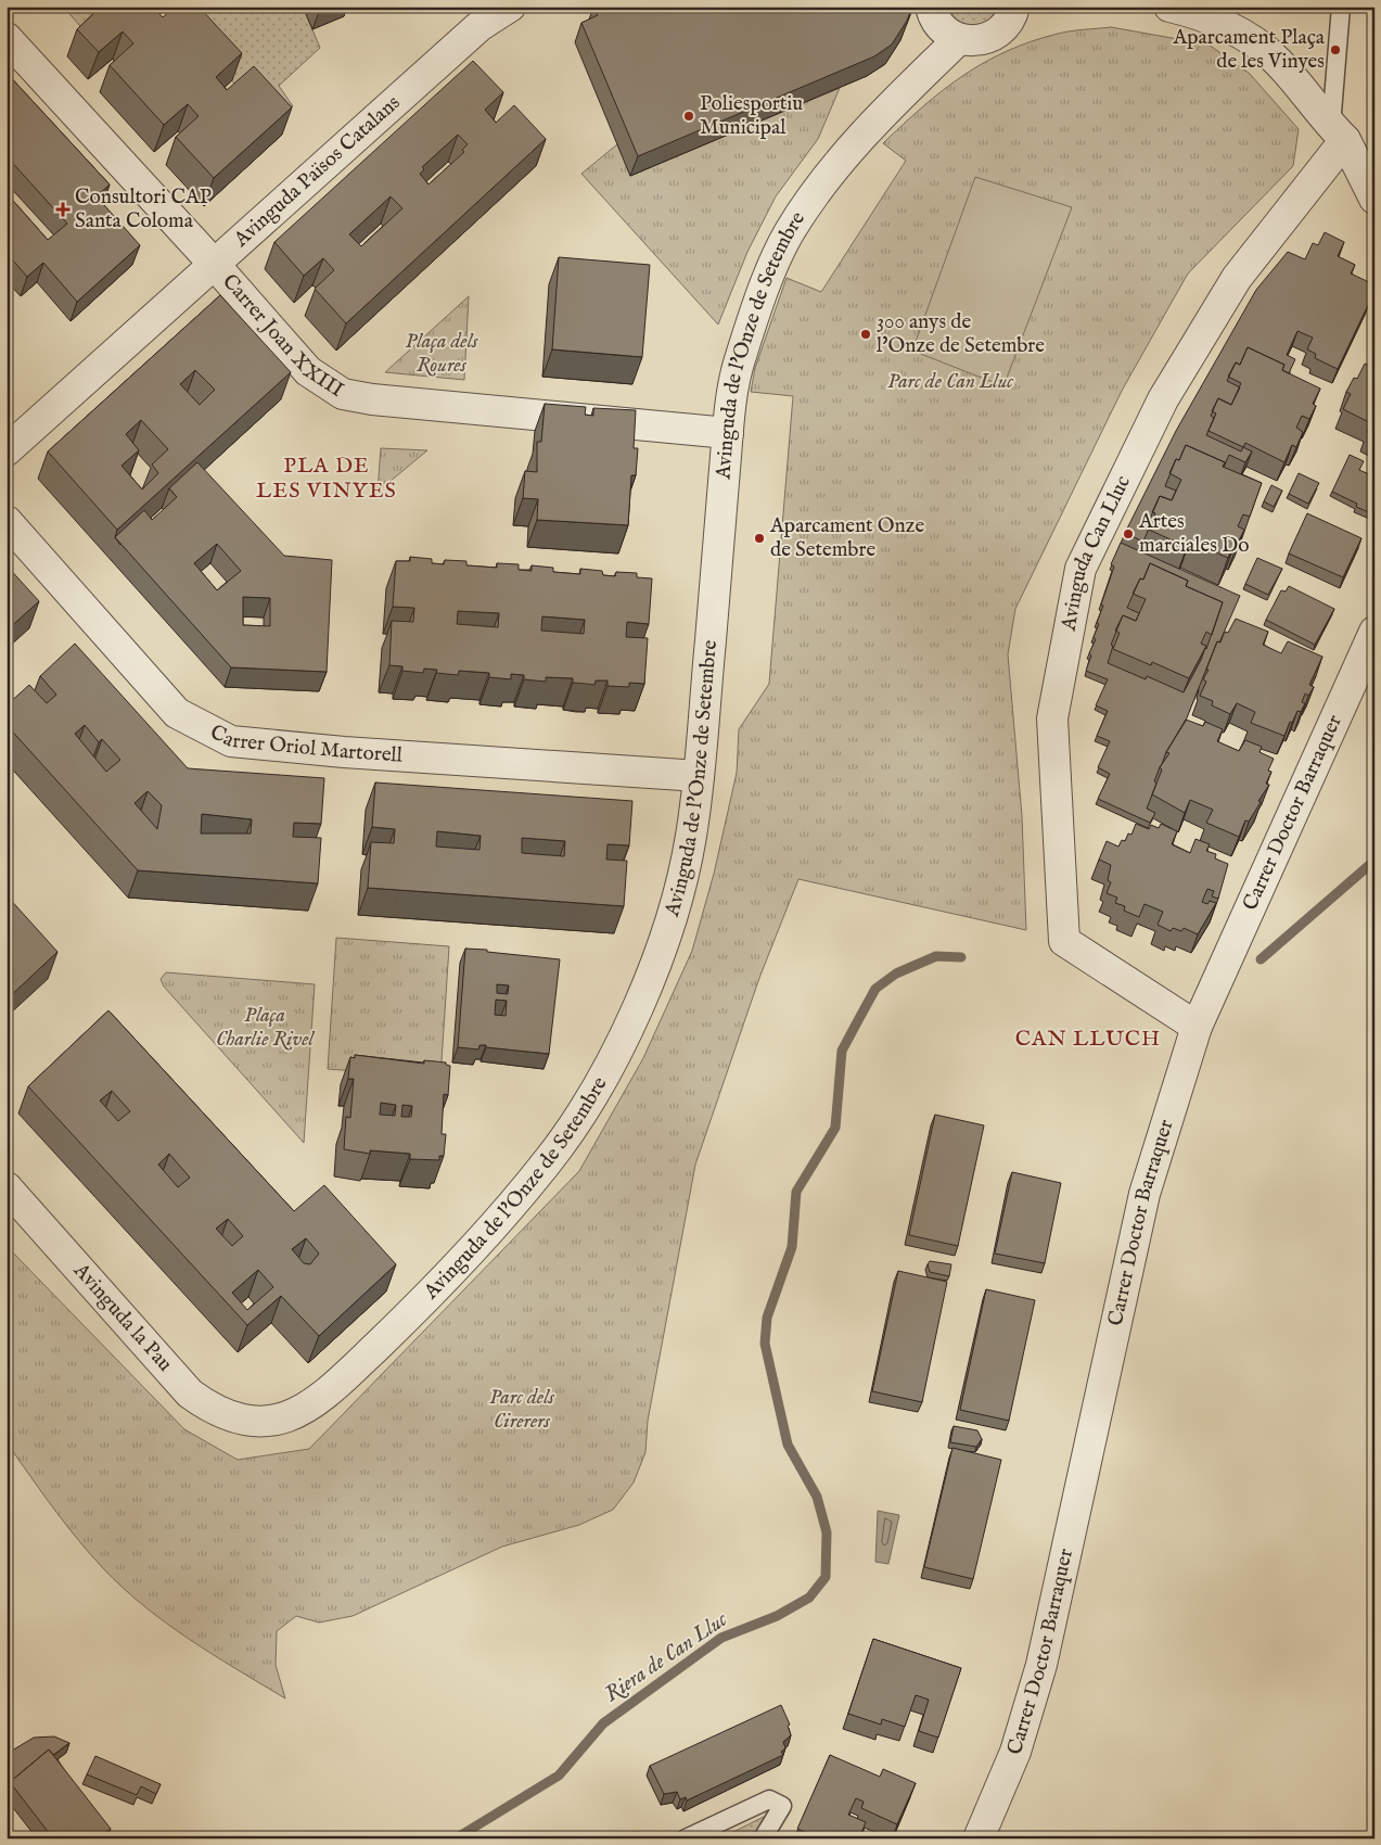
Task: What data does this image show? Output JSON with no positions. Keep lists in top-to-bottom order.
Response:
{
  "streets": {
    "street": [
      "Avinguda Països Catalans",
      "Carrer Joan XXIII",
      "Avinguda de l'Onze de Setembre",
      "Avinguda Can Lluc",
      "Carrer Oriol Martorell",
      "Carrer Doctor Barraquer",
      "Avinguda la Pau"
    ]
  },
  "crossings": [
    ["Avinguda Països Catalans", "Carrer Joan XXIII"],
    ["Carrer Joan XXIII", "Avinguda de l'Onze de Setembre"],
    ["Avinguda de l'Onze de Setembre", "Carrer Oriol Martorell"],
    ["Avinguda de l'Onze de Setembre", "Avinguda la Pau"],
    ["Avinguda Can Lluc", "Carrer Doctor Barraquer"]
  ],
  "districts": ["PLA DE LES VINYES", "CAN LLUCH"],
  "water": ["Riera de Can Lluc"],
  "parks": [
    "Plaça dels Roures",
    "Parc de Can Lluc",
    "Plaça Charlie Rivel",
    "Parc dels Cirerers"
  ],
  "places": {
    "other": [
      "Aparcament Plaça de les Vinyes",
      "Poliesportiu Municipal",
      "300 anys de l'Onze de Setembre",
      "Artes marciales Do",
      "Aparcament Onze de Setembre"
    ],
    "health": ["Consultori CAP Santa Coloma"]
  }
}
